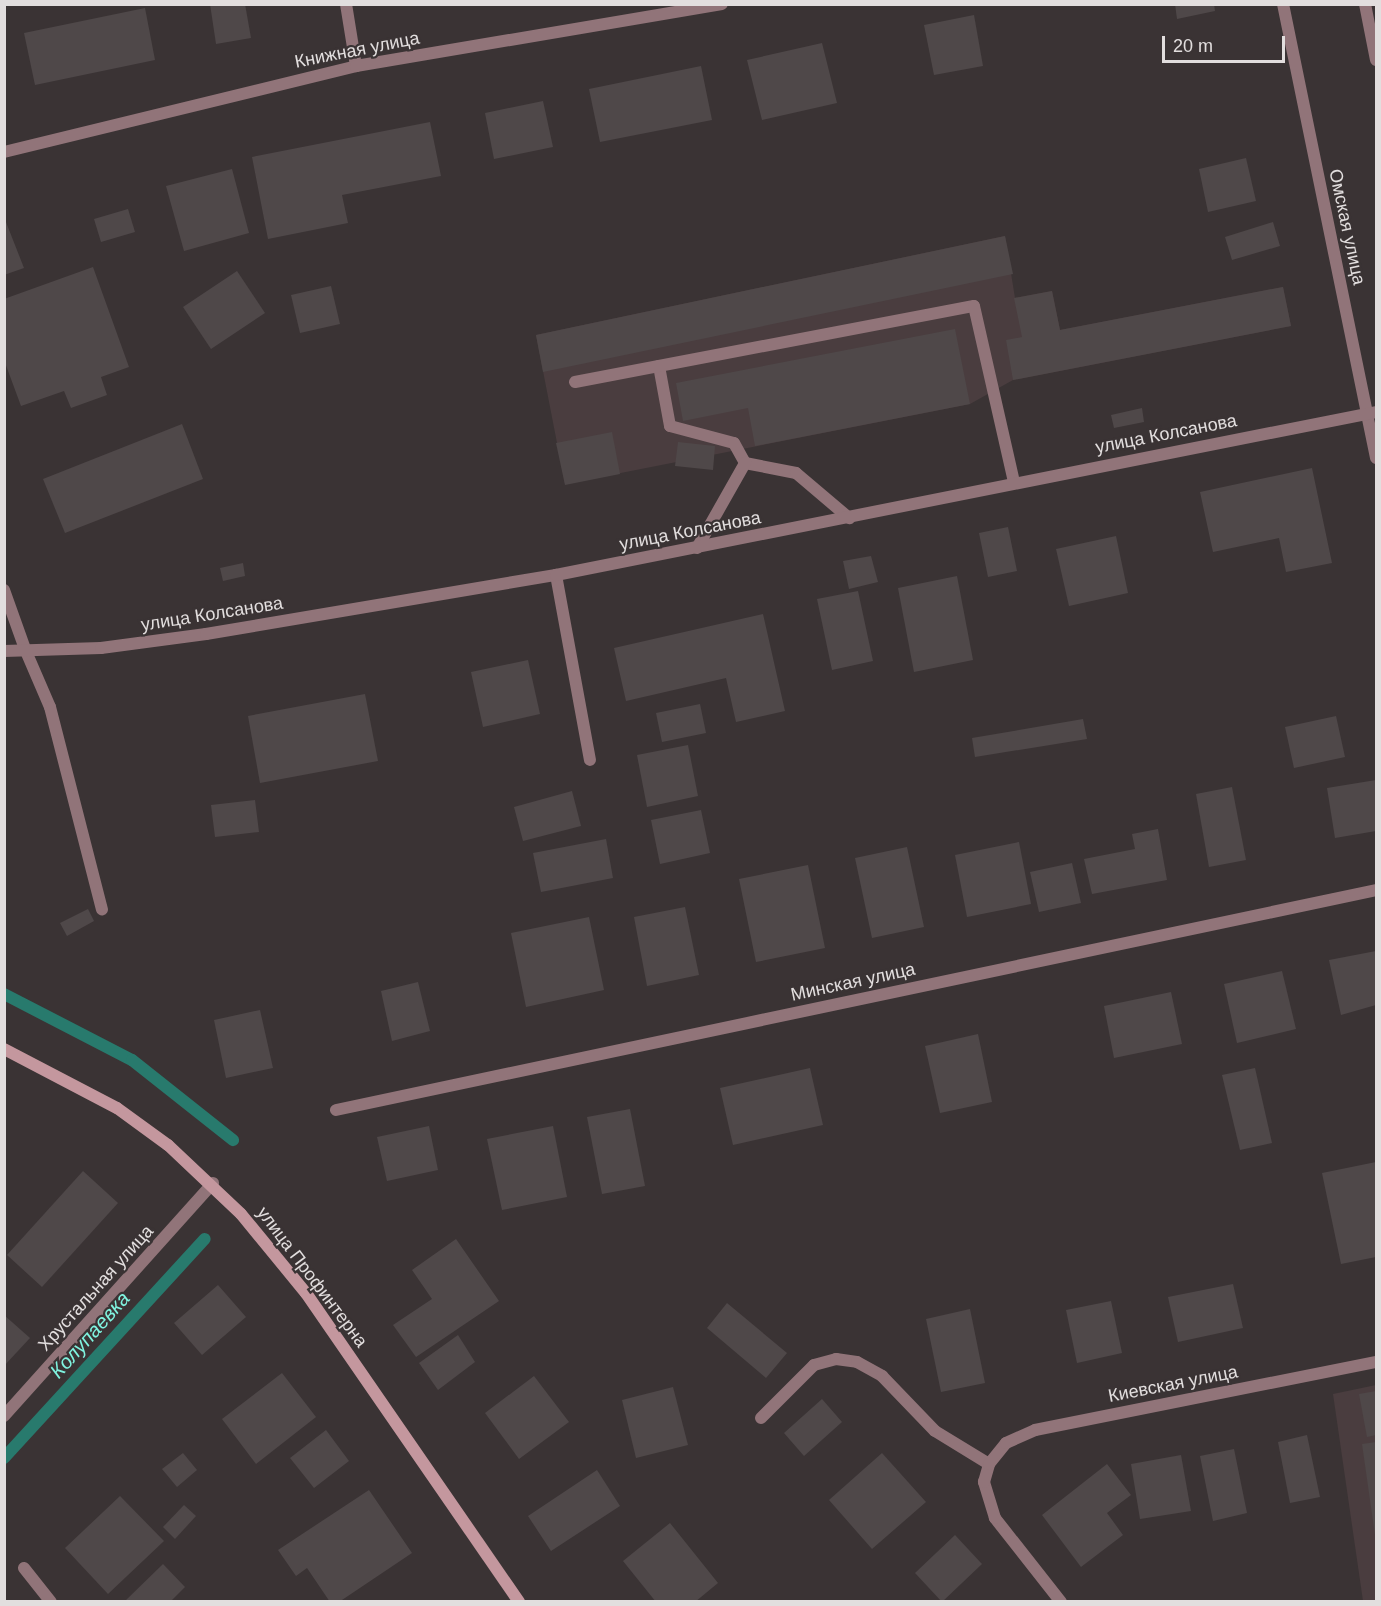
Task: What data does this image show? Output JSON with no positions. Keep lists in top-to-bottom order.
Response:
{
  "streets": {
    "main road": ["улица Профинтерна"],
    "street": [
      "Книжная улица",
      "Омская улица",
      "улица Колсанова",
      "Минская улица",
      "Хрустальная улица",
      "Киевская улица"
    ]
  },
  "crossings": [
    ["Омская улица", "улица Колсанова"],
    ["улица Профинтерна", "Хрустальная улица"]
  ],
  "water": ["Колупаевка"],
  "scale_bar": "20 m"
}
